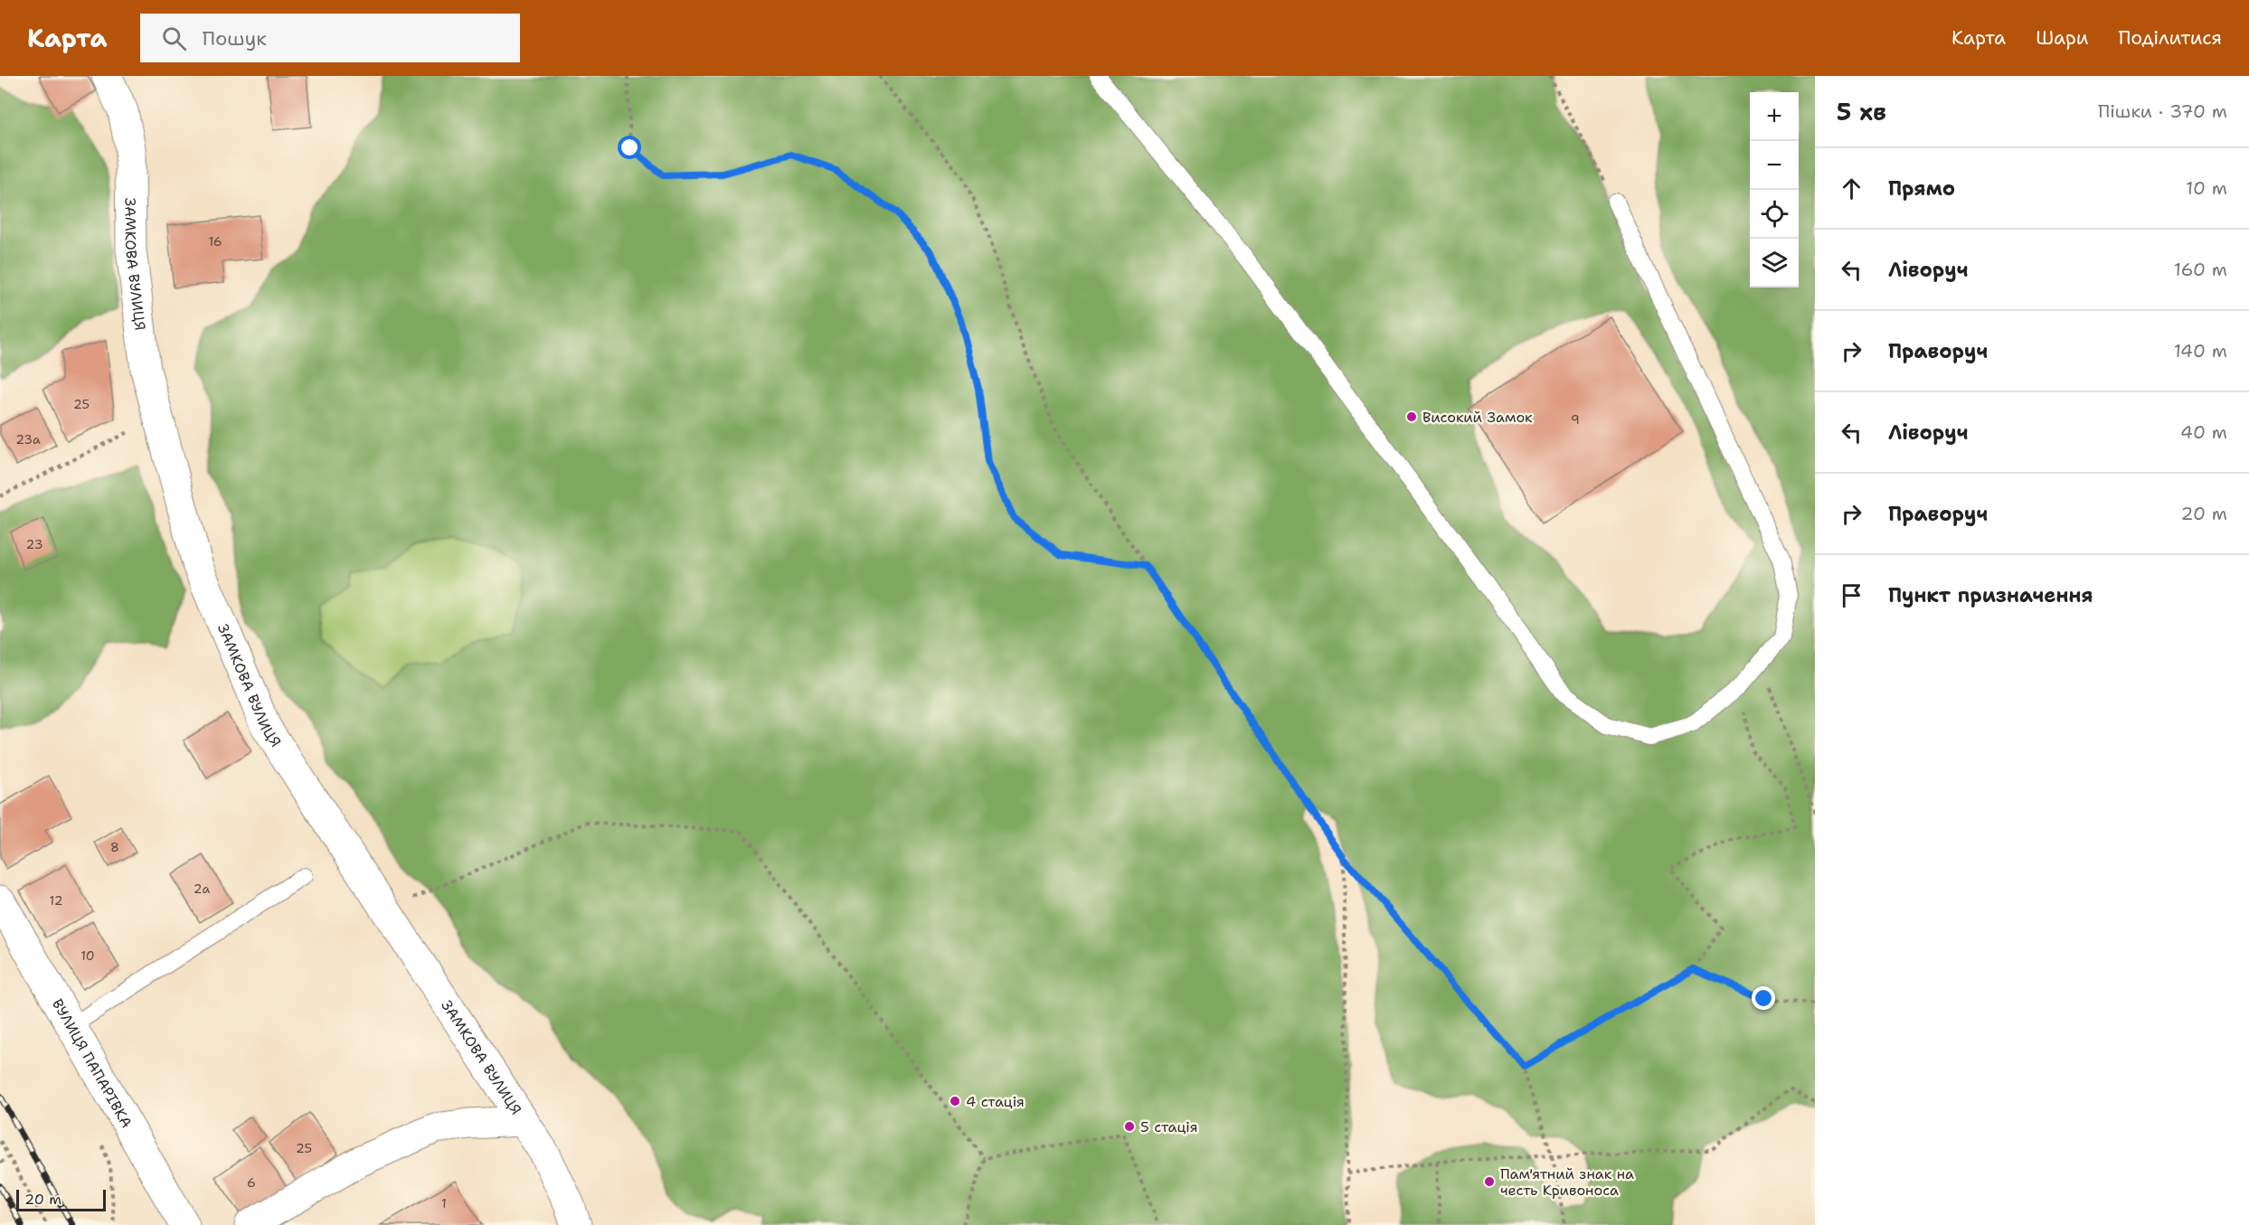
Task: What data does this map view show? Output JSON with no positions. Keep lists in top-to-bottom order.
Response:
{
  "streets": {
    "street": ["ЗАМКОВА ВУЛИЦЯ", "ВУЛИЦЯ ПАПАРІВКА"]
  },
  "places": [
    "Високий Замок",
    "4 стація",
    "5 стація",
    "Пам'ятний знак на честь Кривоноса"
  ],
  "house_numbers": [
    "16",
    "25",
    "9",
    "23а",
    "23",
    "8",
    "2а",
    "12",
    "10",
    "25",
    "6",
    "1"
  ],
  "scale_bar": "20 m",
  "page": {
    "header": "Карта",
    "search": "Пошук",
    "nav": ["Карта", "Шари", "Поділитися"],
    "heading": ["5 хв", "Пішки · 370 m"],
    "map_buttons": ["+", "−"],
    "list": [
      ["Прямо", "10 m"],
      ["Ліворуч", "160 m"],
      ["Праворуч", "140 m"],
      ["Ліворуч", "40 m"],
      ["Праворуч", "20 m"],
      "Пункт призначення"
    ],
    "scale": "20 m"
  }
}
